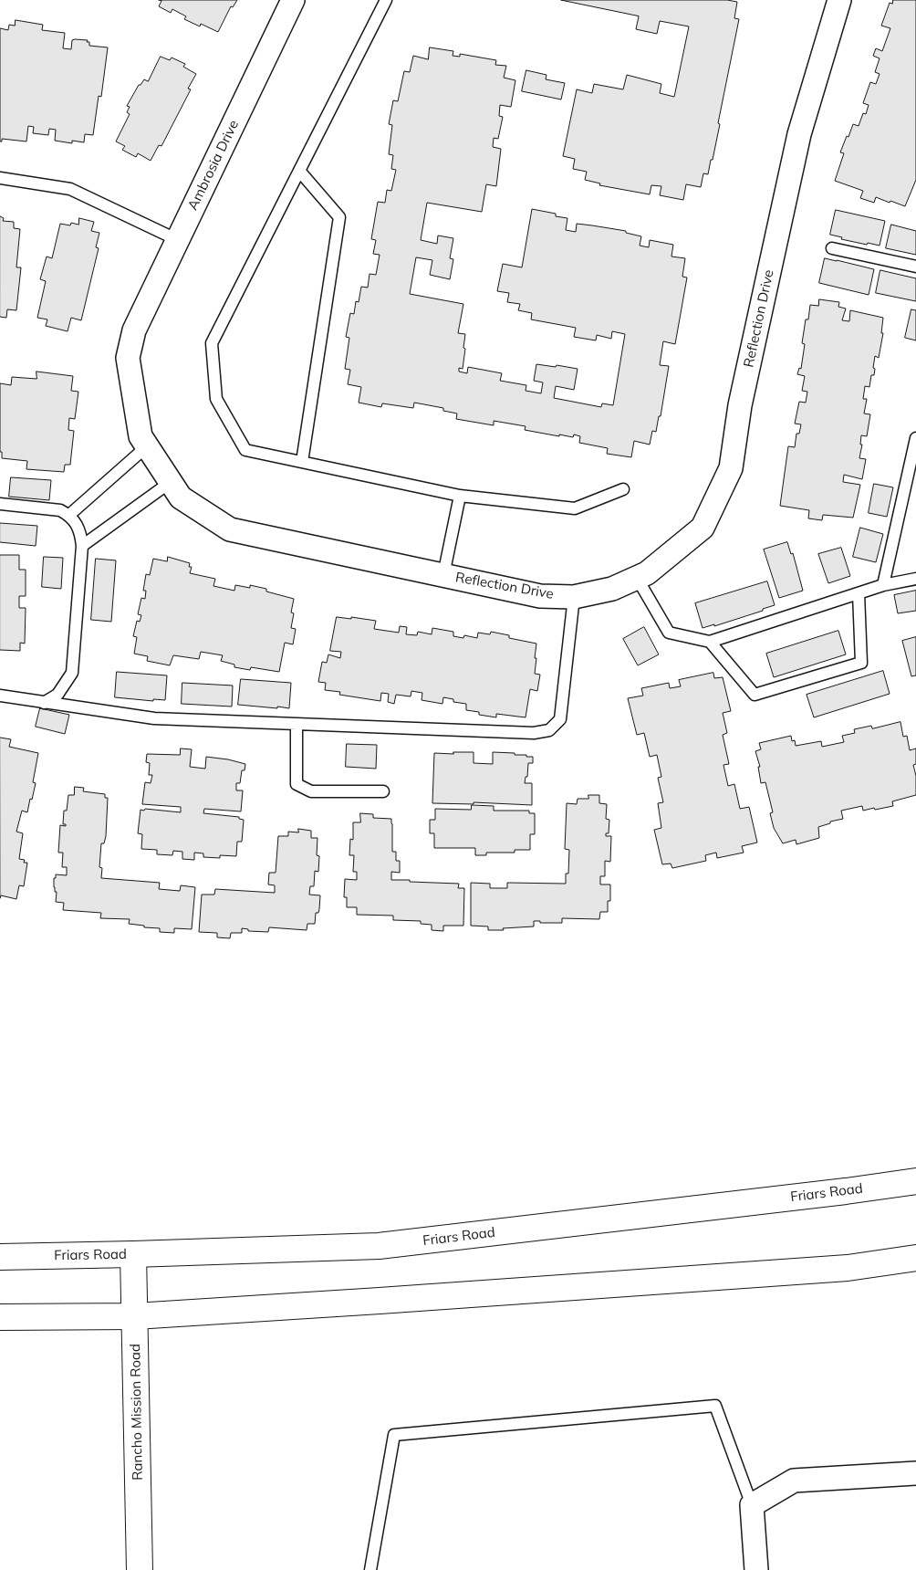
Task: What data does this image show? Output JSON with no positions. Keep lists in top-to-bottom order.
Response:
{
  "streets": {
    "main road": ["Friars Road", "Rancho Mission Road"],
    "street": ["Ambrosia Drive", "Reflection Drive"]
  },
  "crossings": [
    ["Ambrosia Drive", "Reflection Drive"],
    ["Friars Road", "Rancho Mission Road"]
  ]
}
